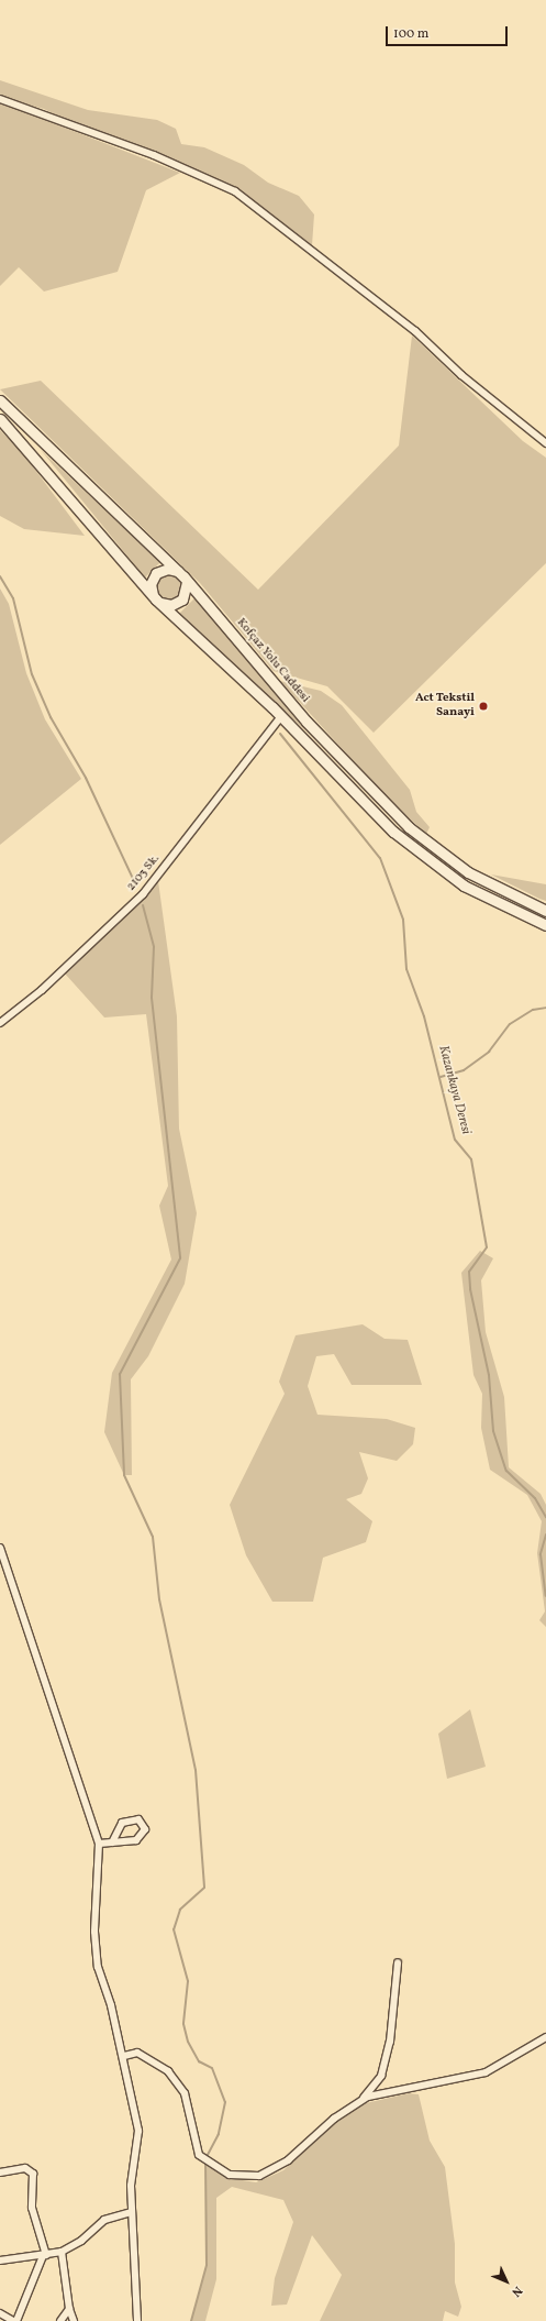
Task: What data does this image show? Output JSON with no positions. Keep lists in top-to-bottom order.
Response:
{
  "streets": {
    "main road": ["Kofçaz Yolu Caddesi"],
    "street": ["2103 Sk."]
  },
  "water": ["Kazankaya Deresi"],
  "places": ["Act Tekstil Sanayi"],
  "scale_bar": "100 m",
  "north": "bottom right"
}
